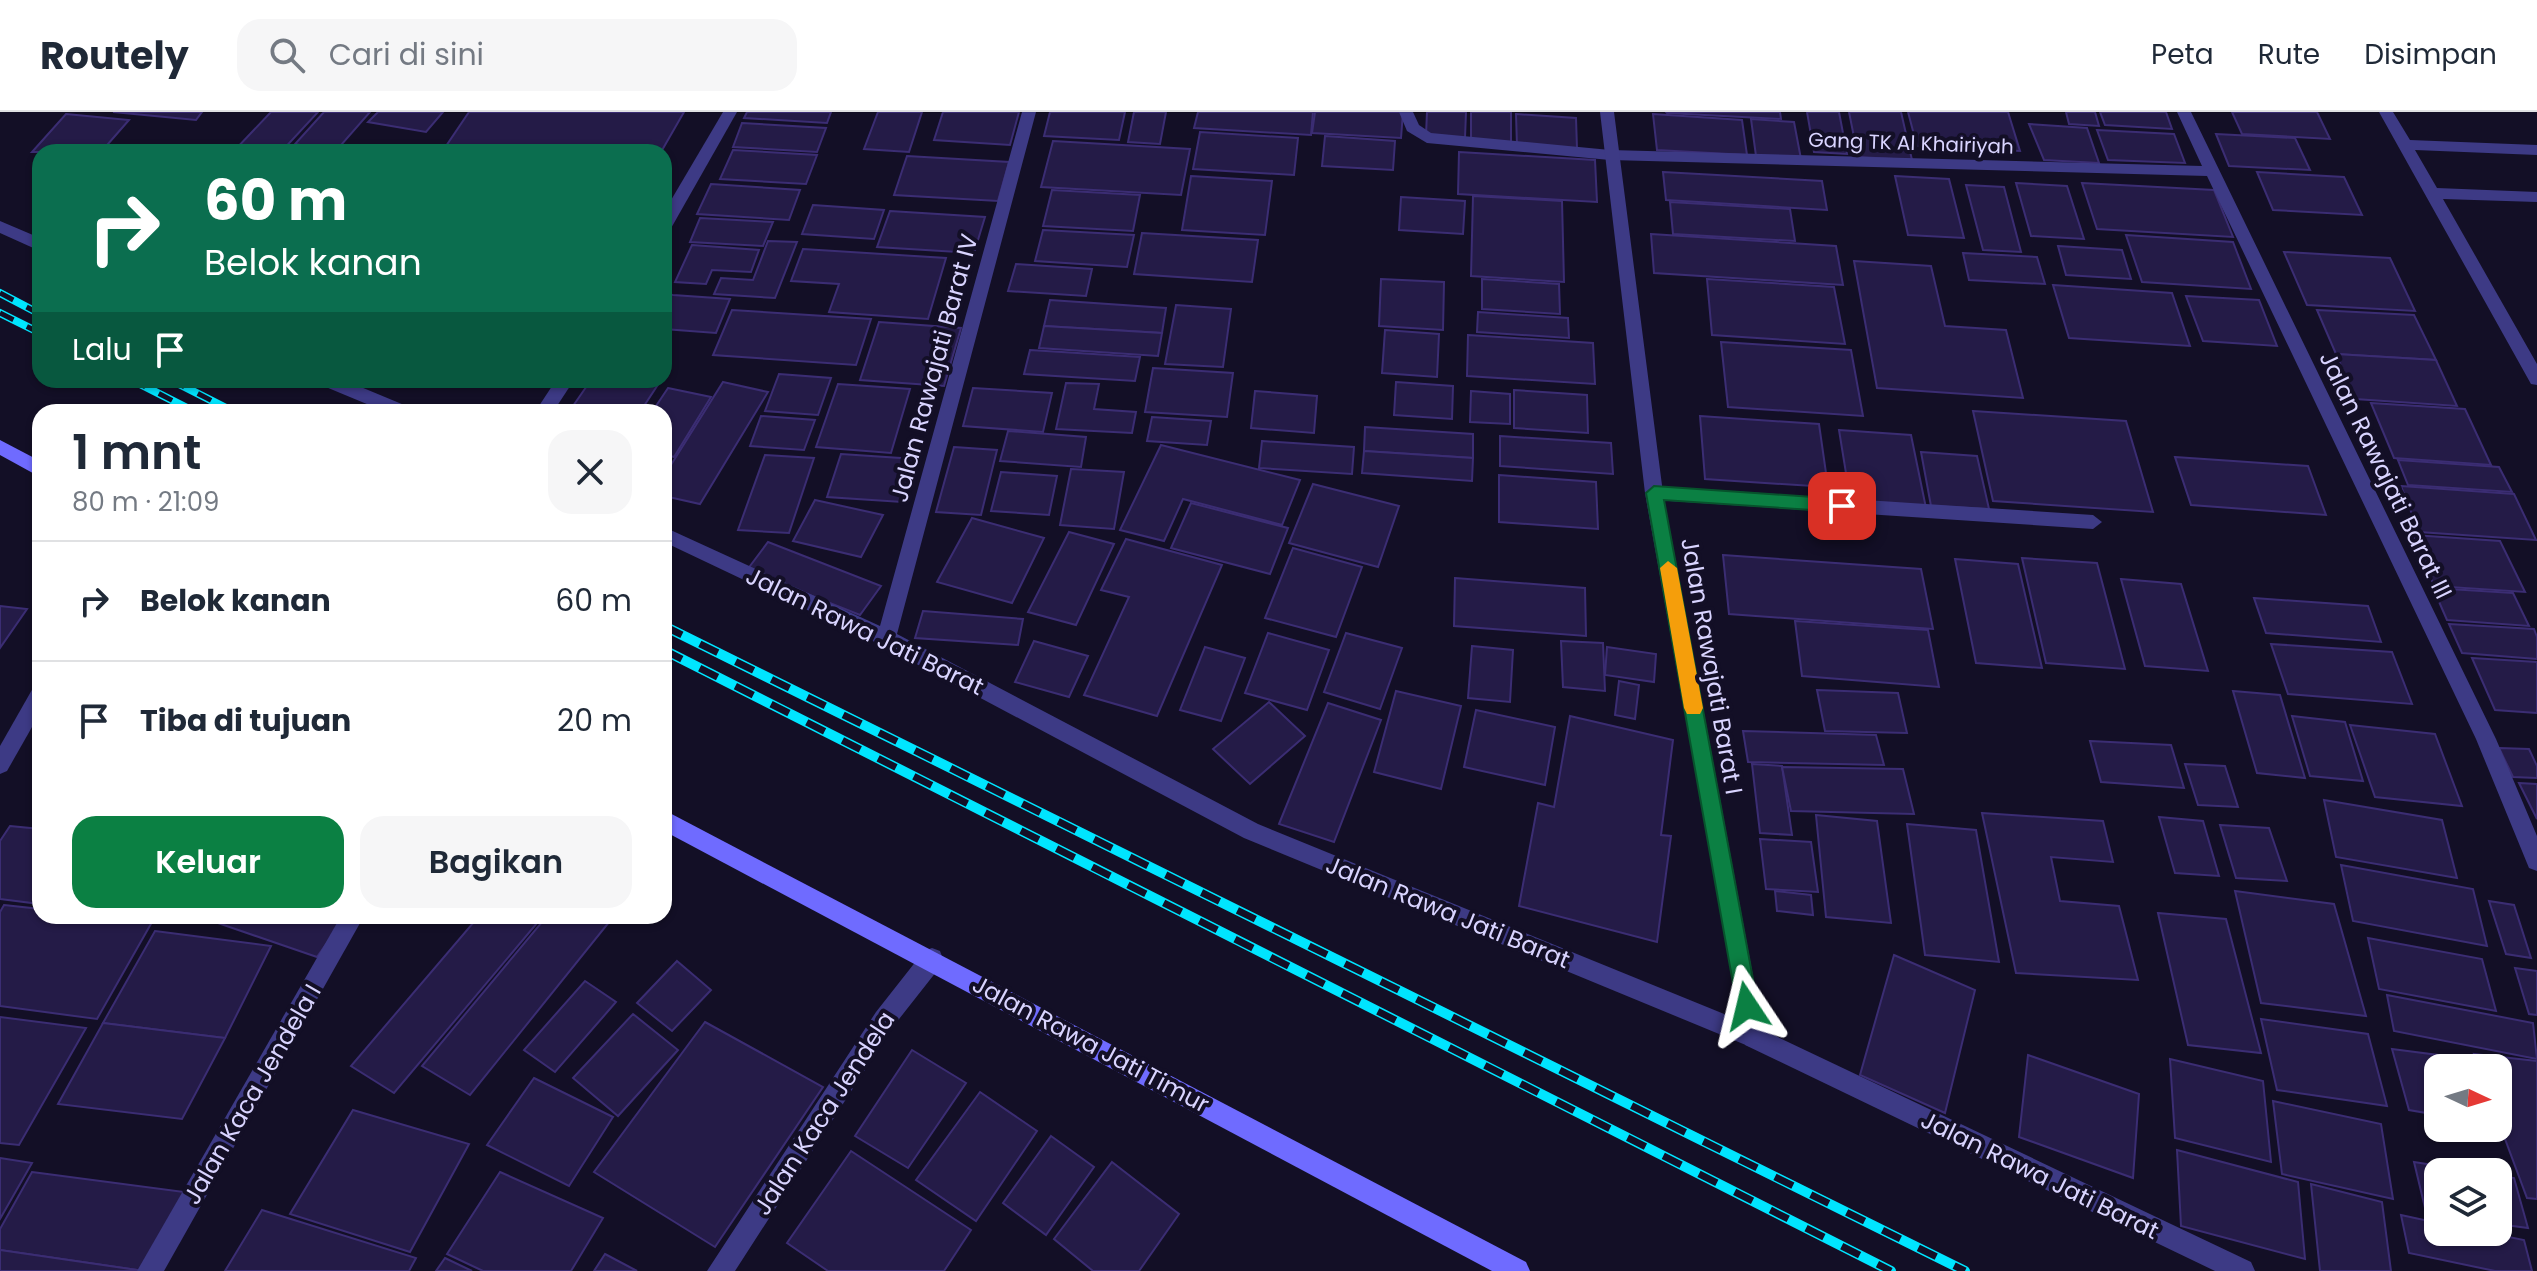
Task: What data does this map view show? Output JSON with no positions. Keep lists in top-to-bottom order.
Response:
{
  "streets": {
    "main road": ["Jalan Rawa Jati Timur"],
    "street": [
      "Gang TK Al Khairiyah",
      "Jalan Rawajati Barat IV",
      "Jalan Rawajati Barat III",
      "Jalan Rawa Jati Barat",
      "Jalan Rawajati Barat I",
      "Jalan Kaca Jendela I",
      "Jalan Kaca Jendela"
    ]
  },
  "crossings": [
    ["Gang TK Al Khairiyah", "Jalan Rawajati Barat III"],
    ["Gang TK Al Khairiyah", "Jalan Rawajati Barat I"],
    ["Jalan Rawajati Barat IV", "Jalan Rawa Jati Barat"],
    ["Jalan Rawa Jati Barat", "Jalan Rawajati Barat I"],
    ["Jalan Rawa Jati Timur", "Jalan Kaca Jendela"]
  ],
  "north": "right",
  "page": {
    "header": "Routely",
    "search": "Cari di sini",
    "nav": ["Peta", "Rute", "Disimpan"],
    "turn": ["60 m", "Belok kanan"],
    "then": "Lalu",
    "heading": ["1 mnt", "80 m · 21:09"],
    "list": [
      {
        "name": "Belok kanan",
        "value": "60 m"
      },
      {
        "name": "Tiba di tujuan",
        "value": "20 m"
      }
    ],
    "buttons": ["Keluar", "Bagikan"]
  }
}
